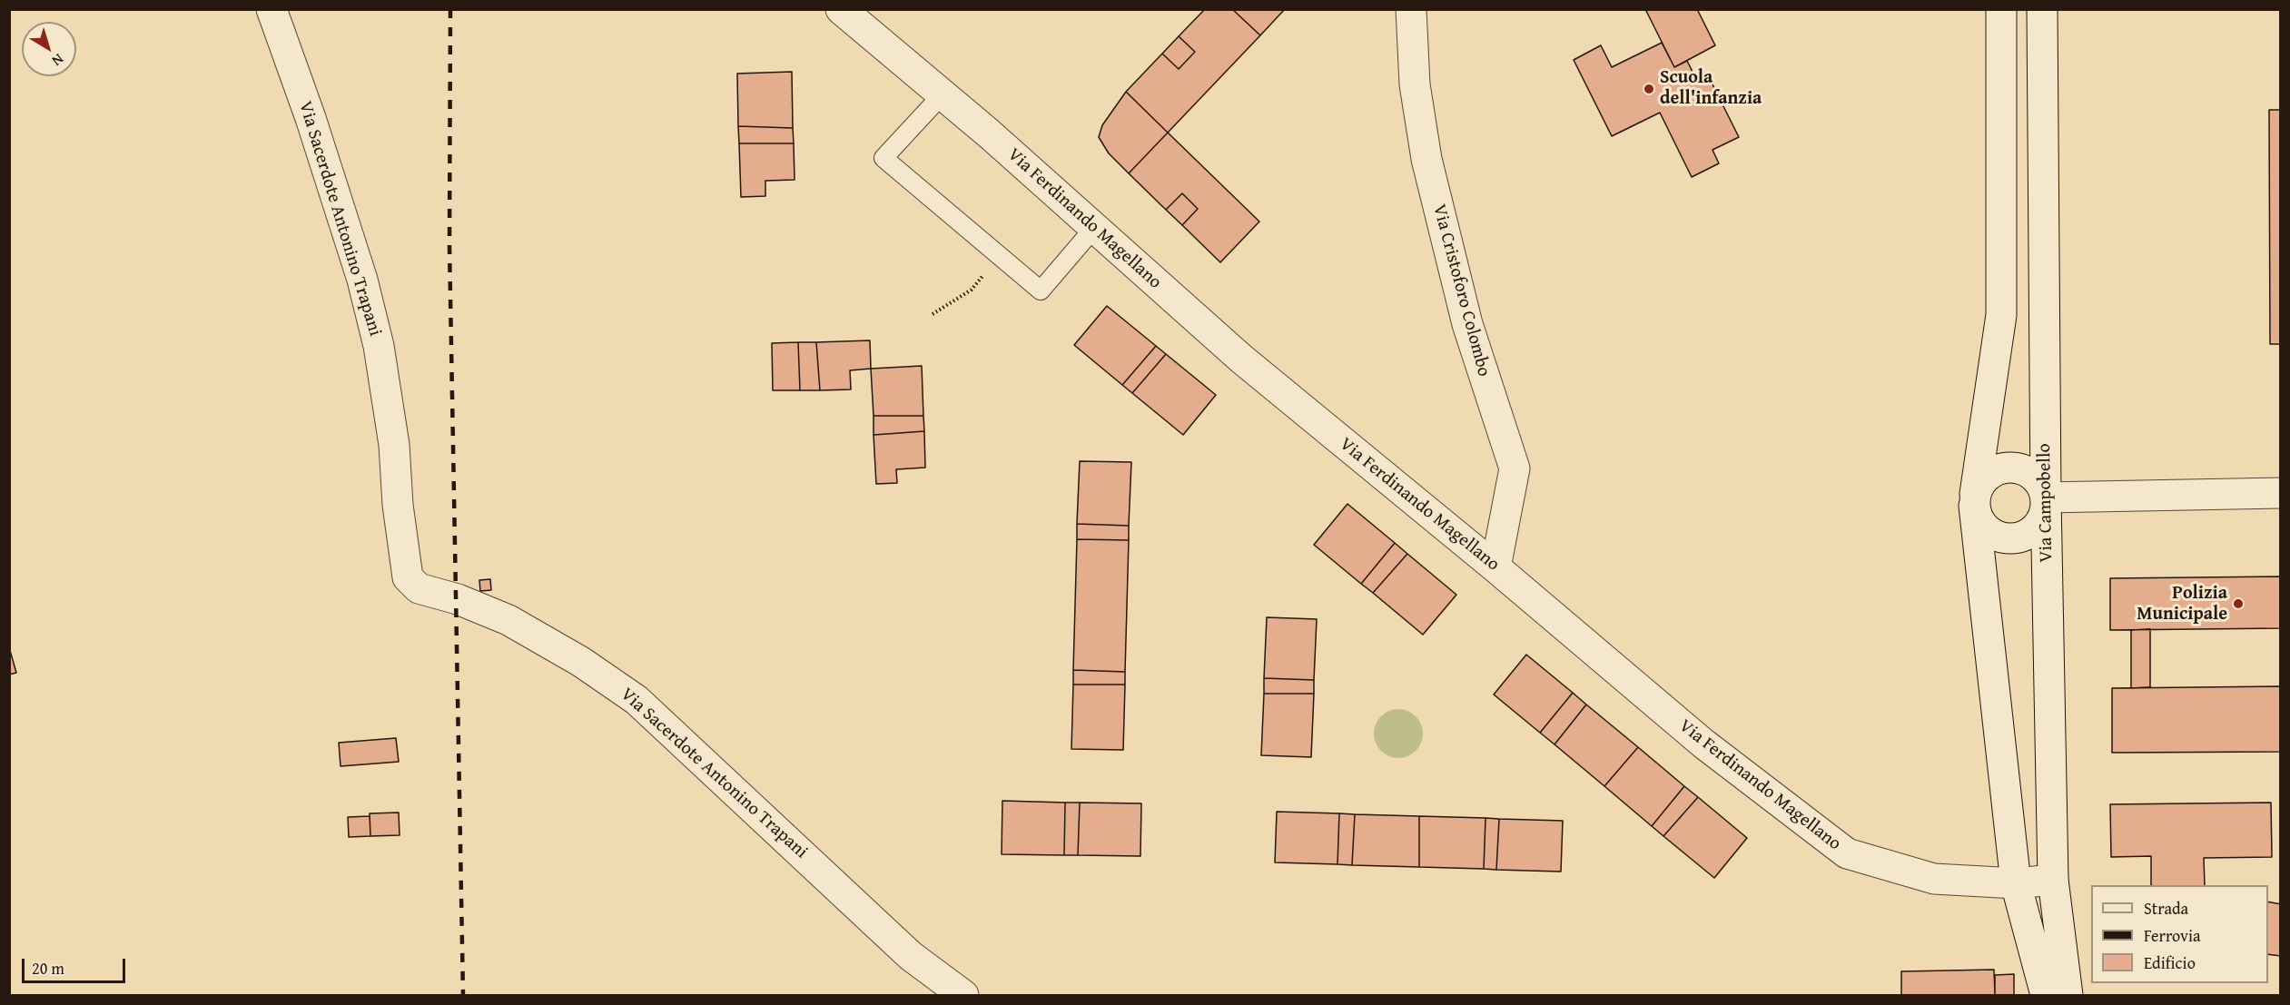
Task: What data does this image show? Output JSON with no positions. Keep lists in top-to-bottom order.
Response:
{
  "streets": {
    "street": [
      "Via Sacerdote Antonino Trapani",
      "Via Ferdinando Magellano",
      "Via Cristoforo Colombo",
      "Via Campobello"
    ]
  },
  "crossings": [
    ["Via Ferdinando Magellano", "Via Cristoforo Colombo"],
    ["Via Ferdinando Magellano", "Via Campobello"]
  ],
  "places": ["Scuola dell'infanzia", "Polizia Municipale"],
  "legend": ["Strada", "Ferrovia", "Edificio"],
  "scale_bar": "20 m",
  "north": "bottom right"
}
